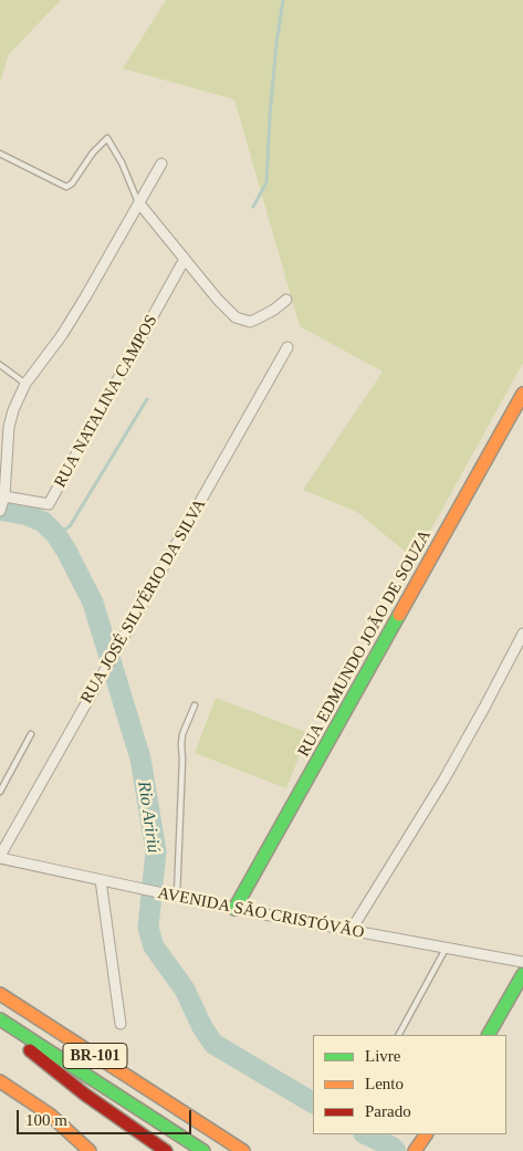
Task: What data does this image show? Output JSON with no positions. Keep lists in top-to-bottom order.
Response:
{
  "streets": {
    "main road": ["RUA EDMUNDO JOÃO DE SOUZA", "BR-101"],
    "street": ["RUA NATALINA CAMPOS", "RUA JOSÉ SILVÉRIO DA SILVA", "AVENIDA SÃO CRISTÓVÃO"]
  },
  "crossings": [
    ["RUA JOSÉ SILVÉRIO DA SILVA", "AVENIDA SÃO CRISTÓVÃO"],
    ["RUA EDMUNDO JOÃO DE SOUZA", "AVENIDA SÃO CRISTÓVÃO"]
  ],
  "water": ["Rio Aririú"],
  "legend": ["Livre", "Lento", "Parado"],
  "scale_bar": "100 m"
}
